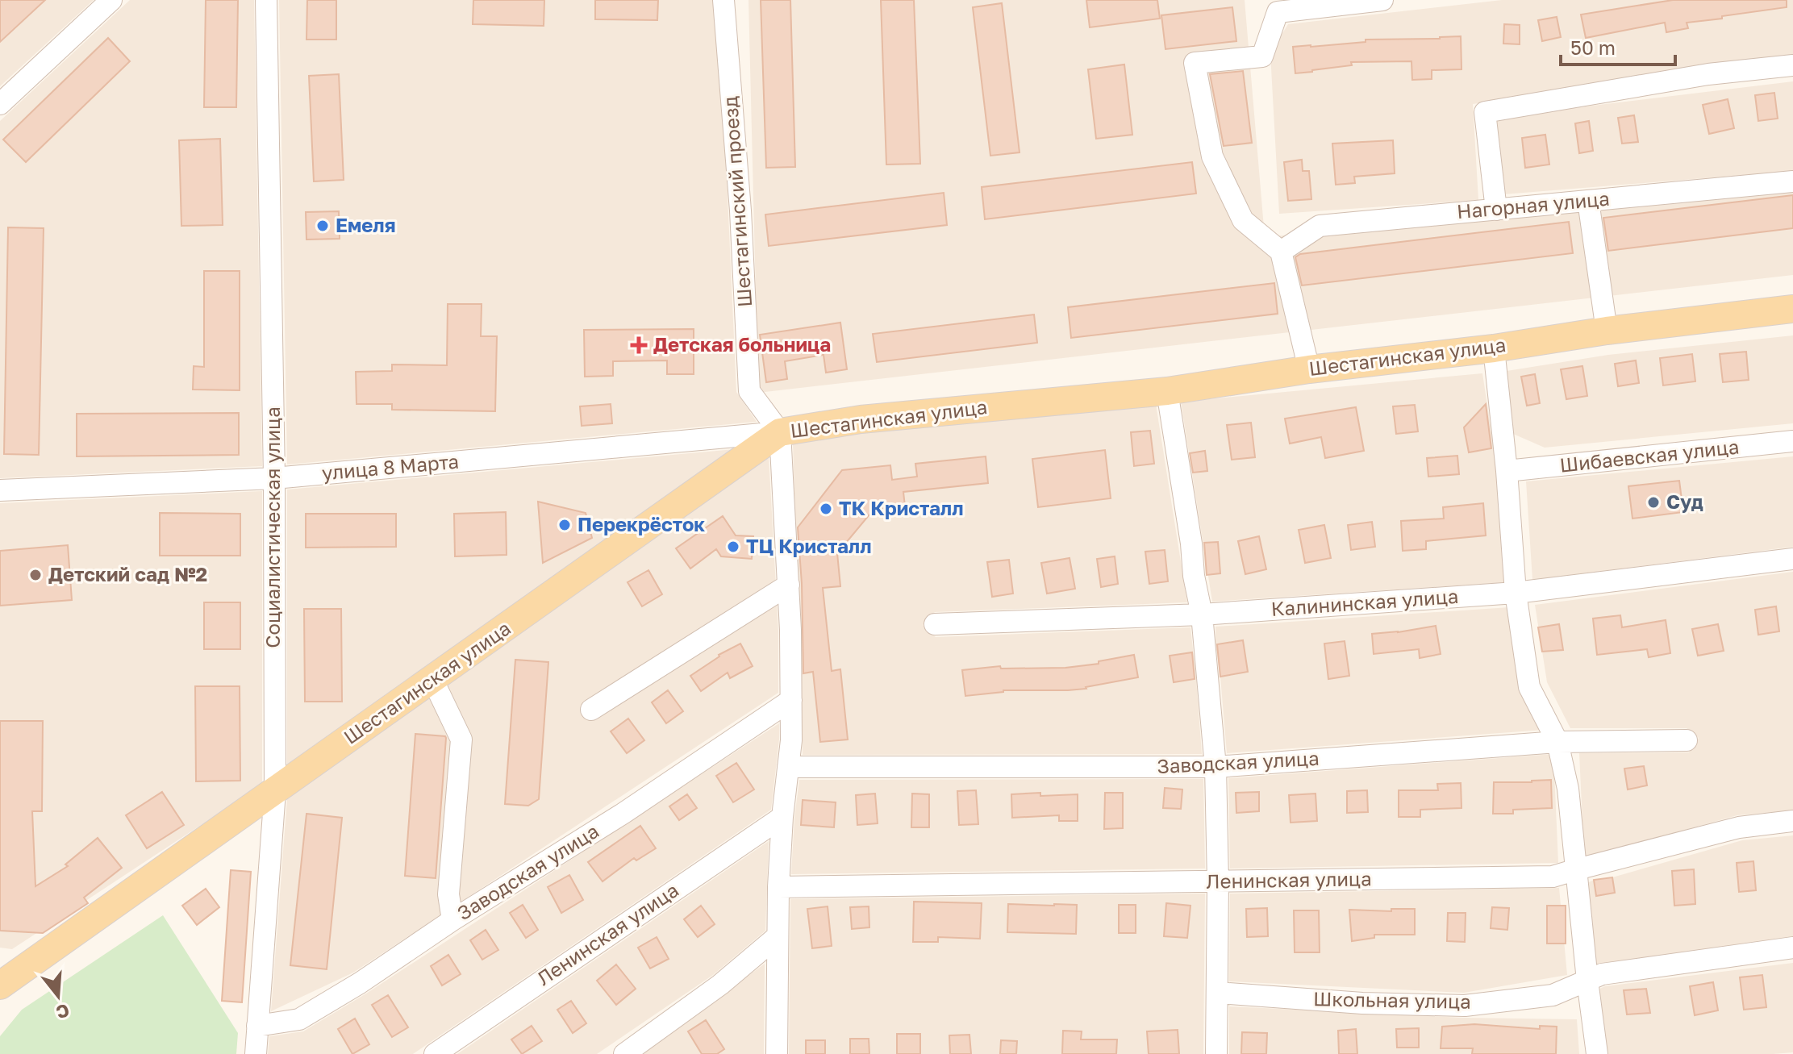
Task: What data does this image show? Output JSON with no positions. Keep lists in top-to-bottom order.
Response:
{
  "streets": {
    "main road": ["Шестагинская улица"],
    "street": [
      "Шестагинский проезд",
      "Нагорная улица",
      "Шибаевская улица",
      "улица 8 Марта",
      "Социалистическая улица",
      "Калининская улица",
      "Заводская улица",
      "Ленинская улица",
      "Школьная улица"
    ]
  },
  "crossings": [
    ["Шестагинский проезд", "Шестагинская улица"],
    ["Шестагинский проезд", "улица 8 Марта"],
    ["Шестагинская улица", "улица 8 Марта"],
    ["Шестагинская улица", "Социалистическая улица"],
    ["улица 8 Марта", "Социалистическая улица"],
    ["Социалистическая улица", "Заводская улица"]
  ],
  "places": {
    "other": [
      "Емеля",
      "Суд",
      "ТК Кристалл",
      "Перекрёсток",
      "ТЦ Кристалл",
      "Детский сад №2"
    ],
    "health": ["Детская больница"]
  },
  "scale_bar": "50 m",
  "north": "bottom"
}
